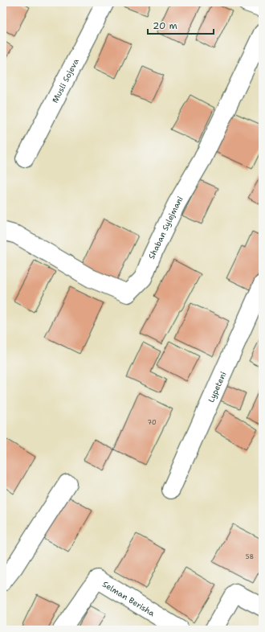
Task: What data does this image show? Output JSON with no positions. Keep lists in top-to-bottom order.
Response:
{
  "streets": {
    "street": [
      "Musli Sojeva",
      "Shaban Sylejmani",
      "Lypeteni",
      "Selman Berisha"
    ]
  },
  "house_numbers": ["70", "58"],
  "scale_bar": "20 m"
}
